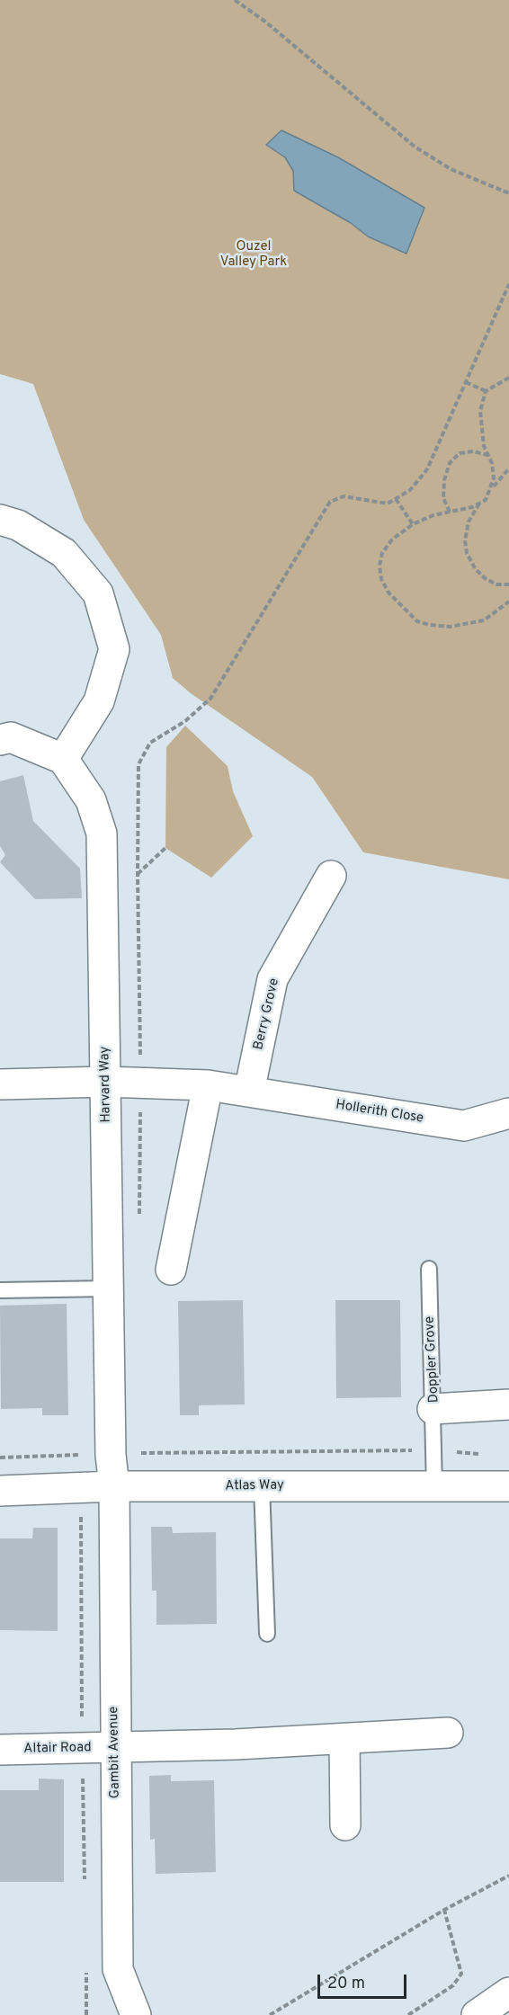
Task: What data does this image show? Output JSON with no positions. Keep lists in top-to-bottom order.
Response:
{
  "streets": {
    "street": [
      "Berry Grove",
      "Harvard Way",
      "Hollerith Close",
      "Doppler Grove",
      "Atlas Way",
      "Altair Road",
      "Gambit Avenue"
    ]
  },
  "crossings": [
    ["Berry Grove", "Hollerith Close"],
    ["Harvard Way", "Atlas Way"],
    ["Harvard Way", "Gambit Avenue"],
    ["Atlas Way", "Gambit Avenue"],
    ["Altair Road", "Gambit Avenue"]
  ],
  "parks": ["Ouzel Valley Park"],
  "scale_bar": "20 m"
}
